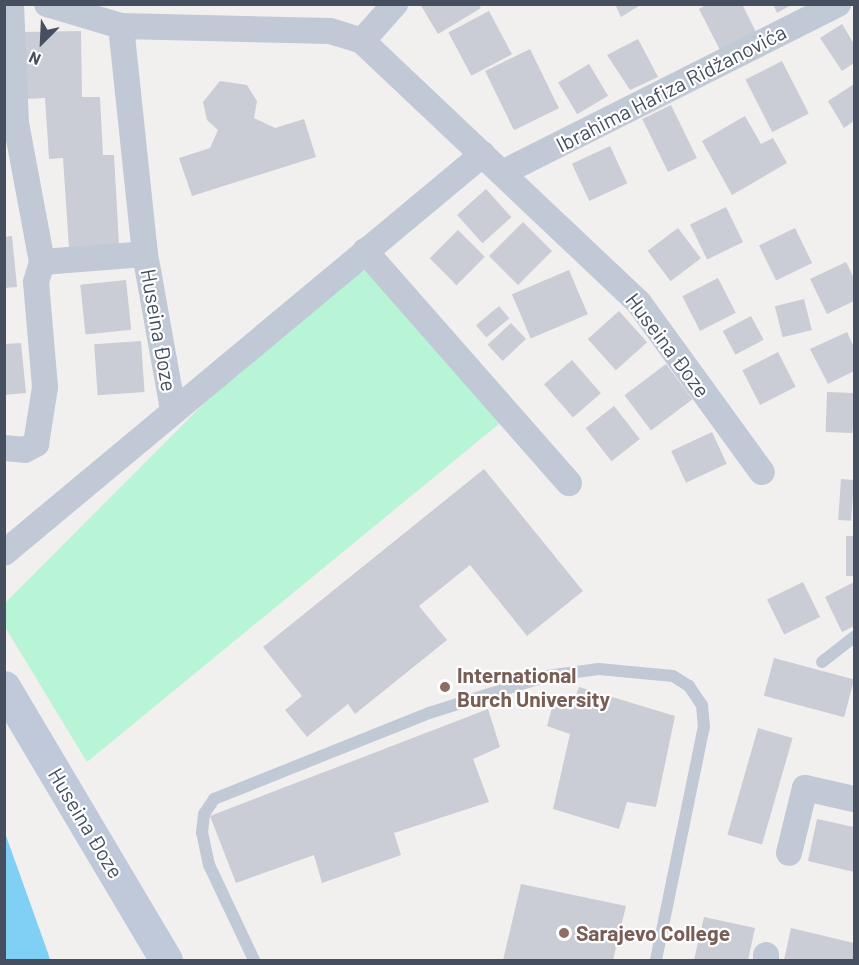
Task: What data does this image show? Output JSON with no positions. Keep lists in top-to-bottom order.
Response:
{
  "streets": {
    "street": ["Ibrahima Hafiza Ridžanovića", "Huseina Đoze"]
  },
  "crossings": [
    ["Ibrahima Hafiza Ridžanovića", "Huseina Đoze"]
  ],
  "places": ["International Burch University", "Sarajevo College"],
  "north": "bottom left"
}
